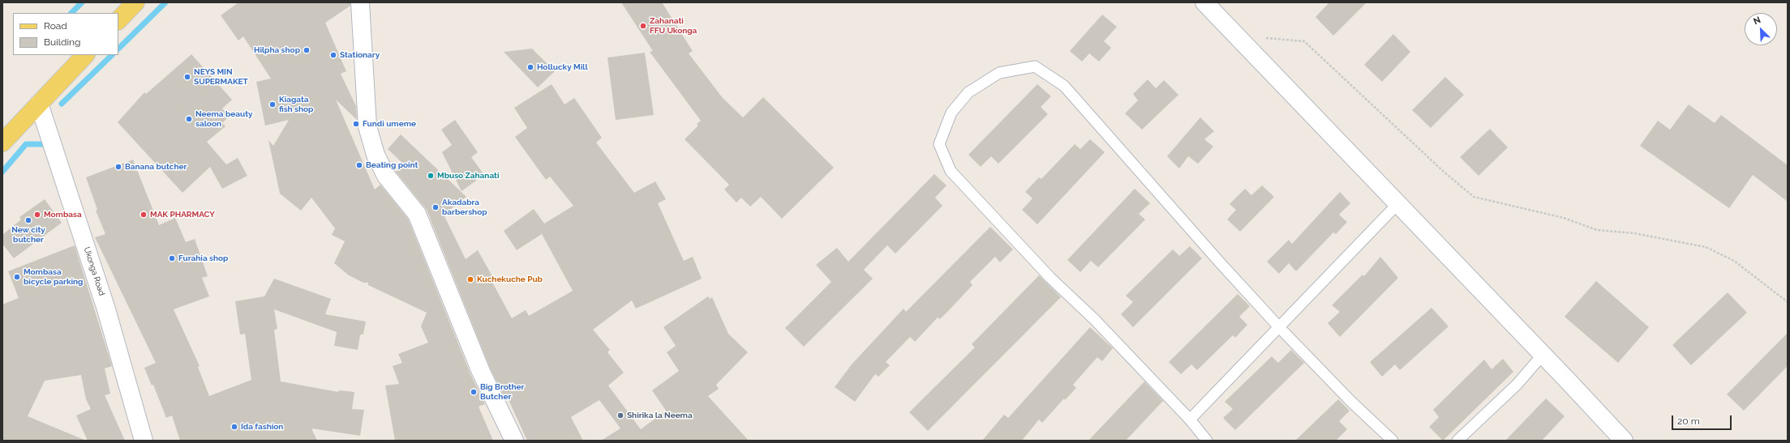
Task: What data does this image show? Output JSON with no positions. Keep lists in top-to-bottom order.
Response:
{
  "streets": {
    "street": ["Ukonga Road"]
  },
  "places": [
    "Zahanati FFU Ukonga",
    "Hilpha shop",
    "Stationary",
    "Hollucky Mill",
    "NEYS MIN SUPERMAKET",
    "Kiagata fish shop",
    "Neema beauty saloon",
    "Fundi umeme",
    "Beating point",
    "Banana butcher",
    "Mbuso Zahanati",
    "Akadabra barbershop",
    "Mombasa",
    "MAK PHARMACY",
    "New city butcher",
    "Furahia shop",
    "Mombasa bicycle parking",
    "Kuchekuche Pub",
    "Big Brother Butcher",
    "Shirika la Neema",
    "Ida fashion"
  ],
  "legend": ["Road", "Building"],
  "scale_bar": "20 m",
  "north": "top left"
}
